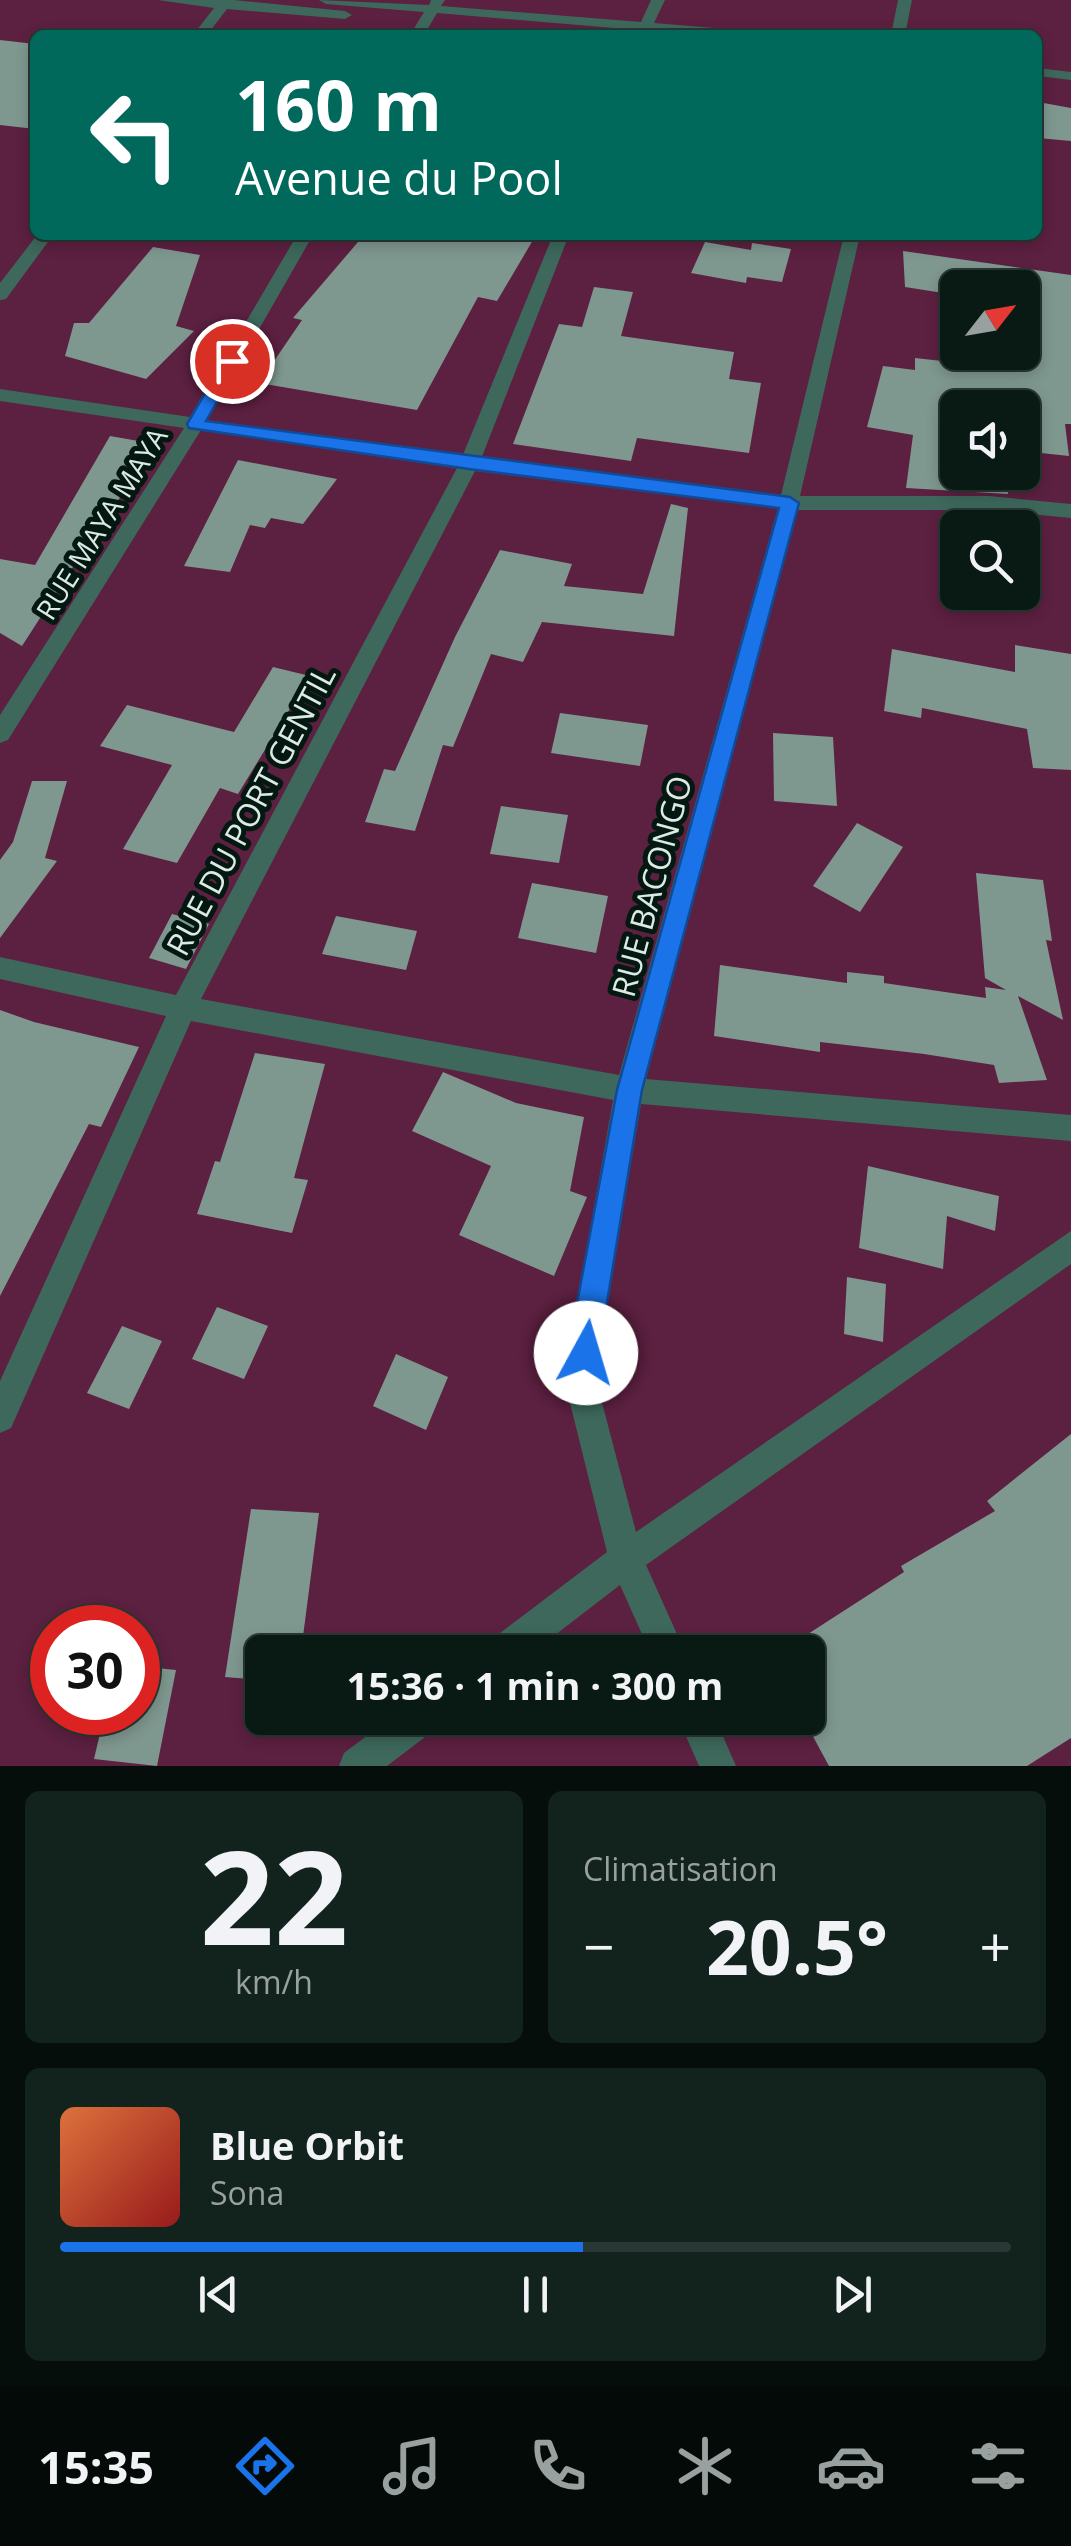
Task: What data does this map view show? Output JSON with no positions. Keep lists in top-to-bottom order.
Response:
{
  "streets": {
    "street": ["RUE MAYA MAYA", "RUE DU PORT GENTIL", "RUE BACONGO"]
  },
  "north": "top right",
  "page": {
    "turn": ["160 m", "Avenue du Pool"],
    "limit": "30",
    "trip": "15:36 · 1 min · 300 m",
    "tile": [
      ["22", "km/h"],
      "Climatisation"
    ],
    "heat": ["−", "20.5°", "+"],
    "song": ["Blue Orbit", "Sona"],
    "tabs": "15:35"
  }
}
